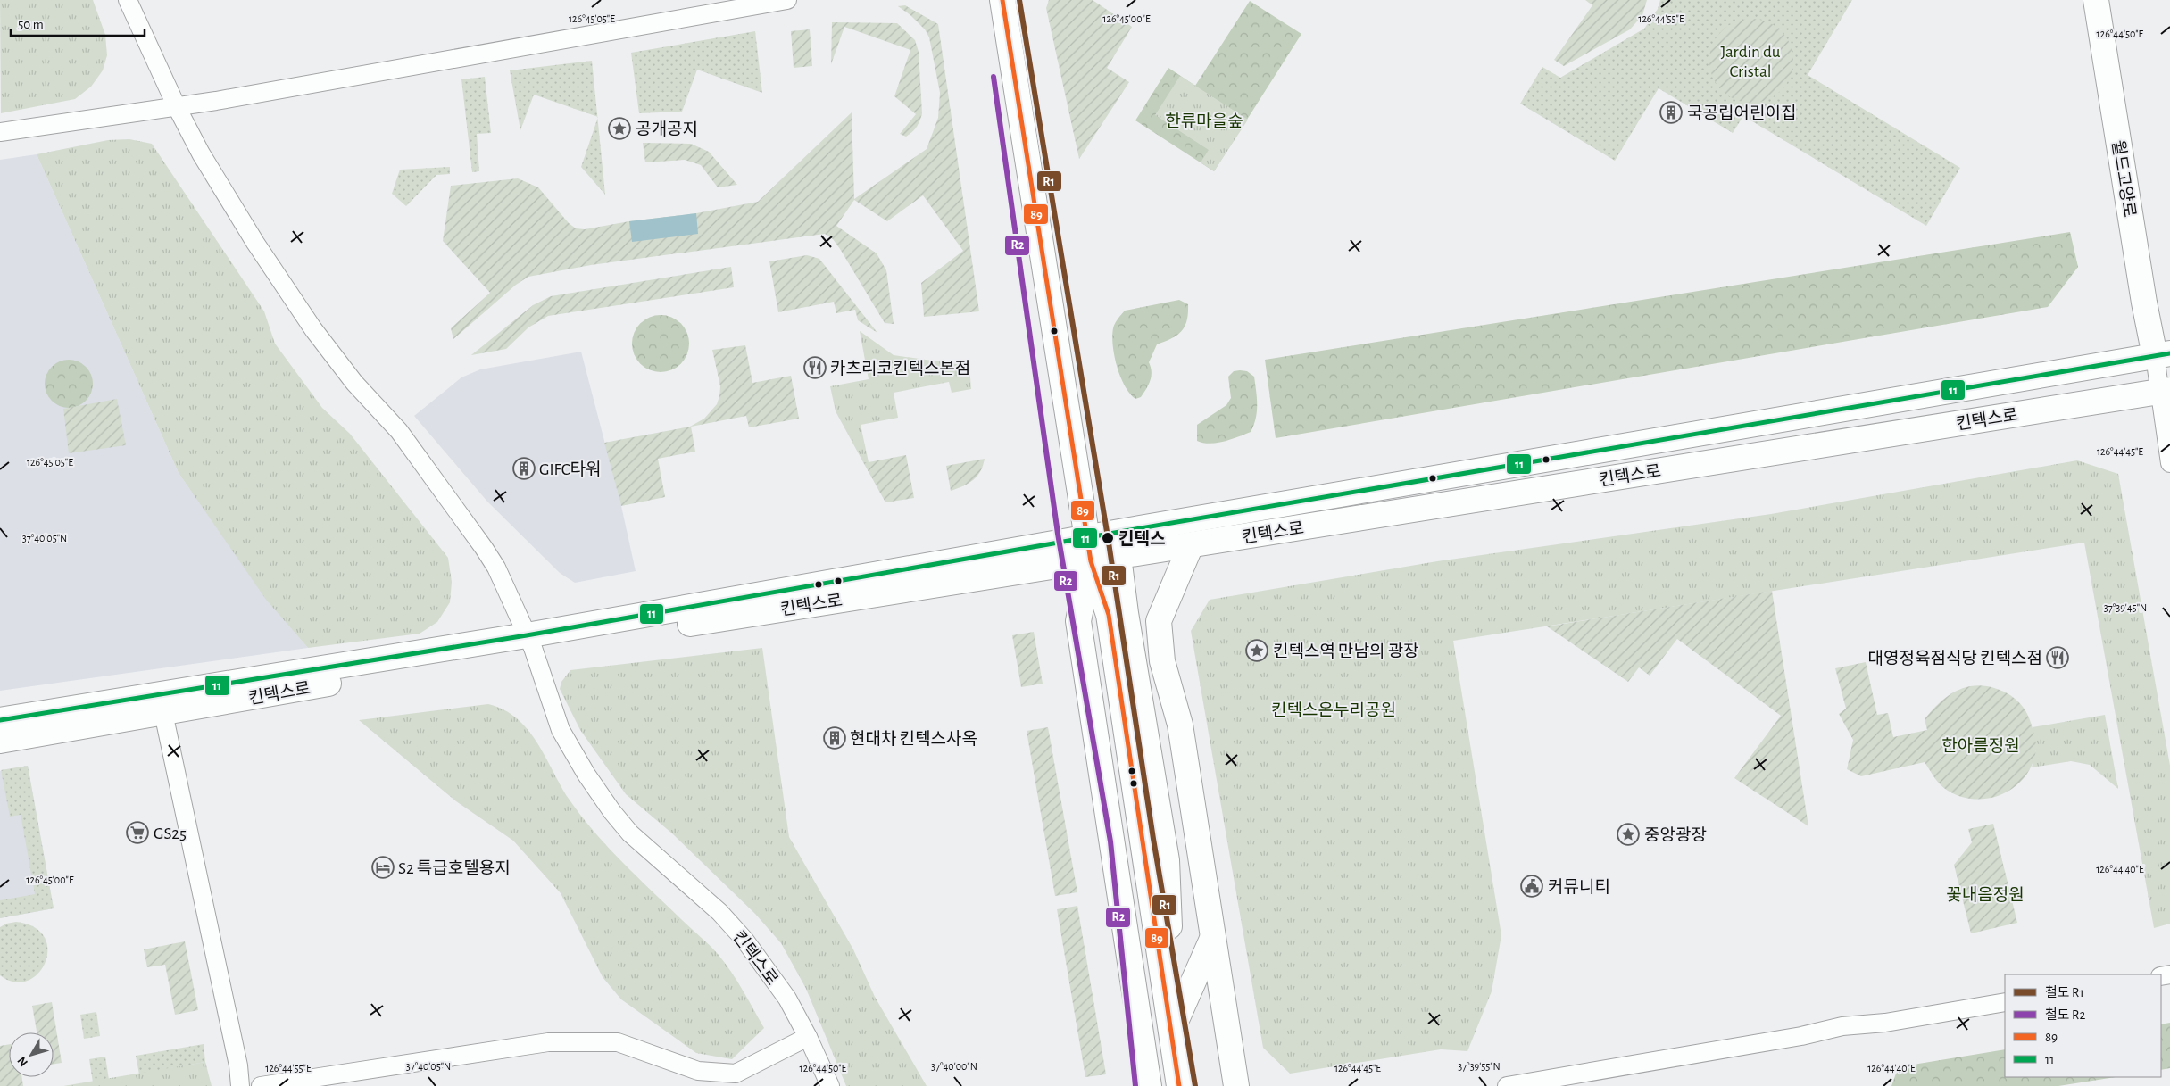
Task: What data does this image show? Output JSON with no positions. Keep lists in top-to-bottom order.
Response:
{
  "streets": {
    "main road": ["월드고양로", "킨텍스로"]
  },
  "crossings": [
    ["월드고양로", "킨텍스로"]
  ],
  "parks": [
    "Jardin du Cristal",
    "한류마을숲",
    "킨텍스온누리공원",
    "한아름정원",
    "꽃내음정원"
  ],
  "places": {
    "building": ["국공립어린이집", "GIFC타워", "현대차 킨텍스사옥"],
    "place": ["공개공지", "킨텍스역 만남의 광장", "중앙광장"],
    "restaurant": ["카츠리코킨텍스본점", "대영정육점식당 킨텍스점"],
    "other": ["킨텍스"],
    "supermarket": ["GS25"],
    "hotel": ["S2 특급호텔용지"],
    "public building": ["커뮤니티"]
  },
  "lines": [
    "rail line R1",
    "transit line 89",
    "rail line R2",
    "transit line 11"
  ],
  "legend": [
    "철도 R1",
    "철도 R2",
    "89",
    "11"
  ],
  "scale_bar": "50 m",
  "north": "bottom left",
  "coordinates": [
    "126°44'55\"E",
    "126°45'05\"E",
    "126°45'00\"E",
    "126°44'50\"E",
    "126°44'45\"E",
    "37°40'05\"N",
    "37°39'45\"N",
    "126°44'40\"E",
    "37°40'00\"N",
    "37°39'55\"N"
  ]
}
